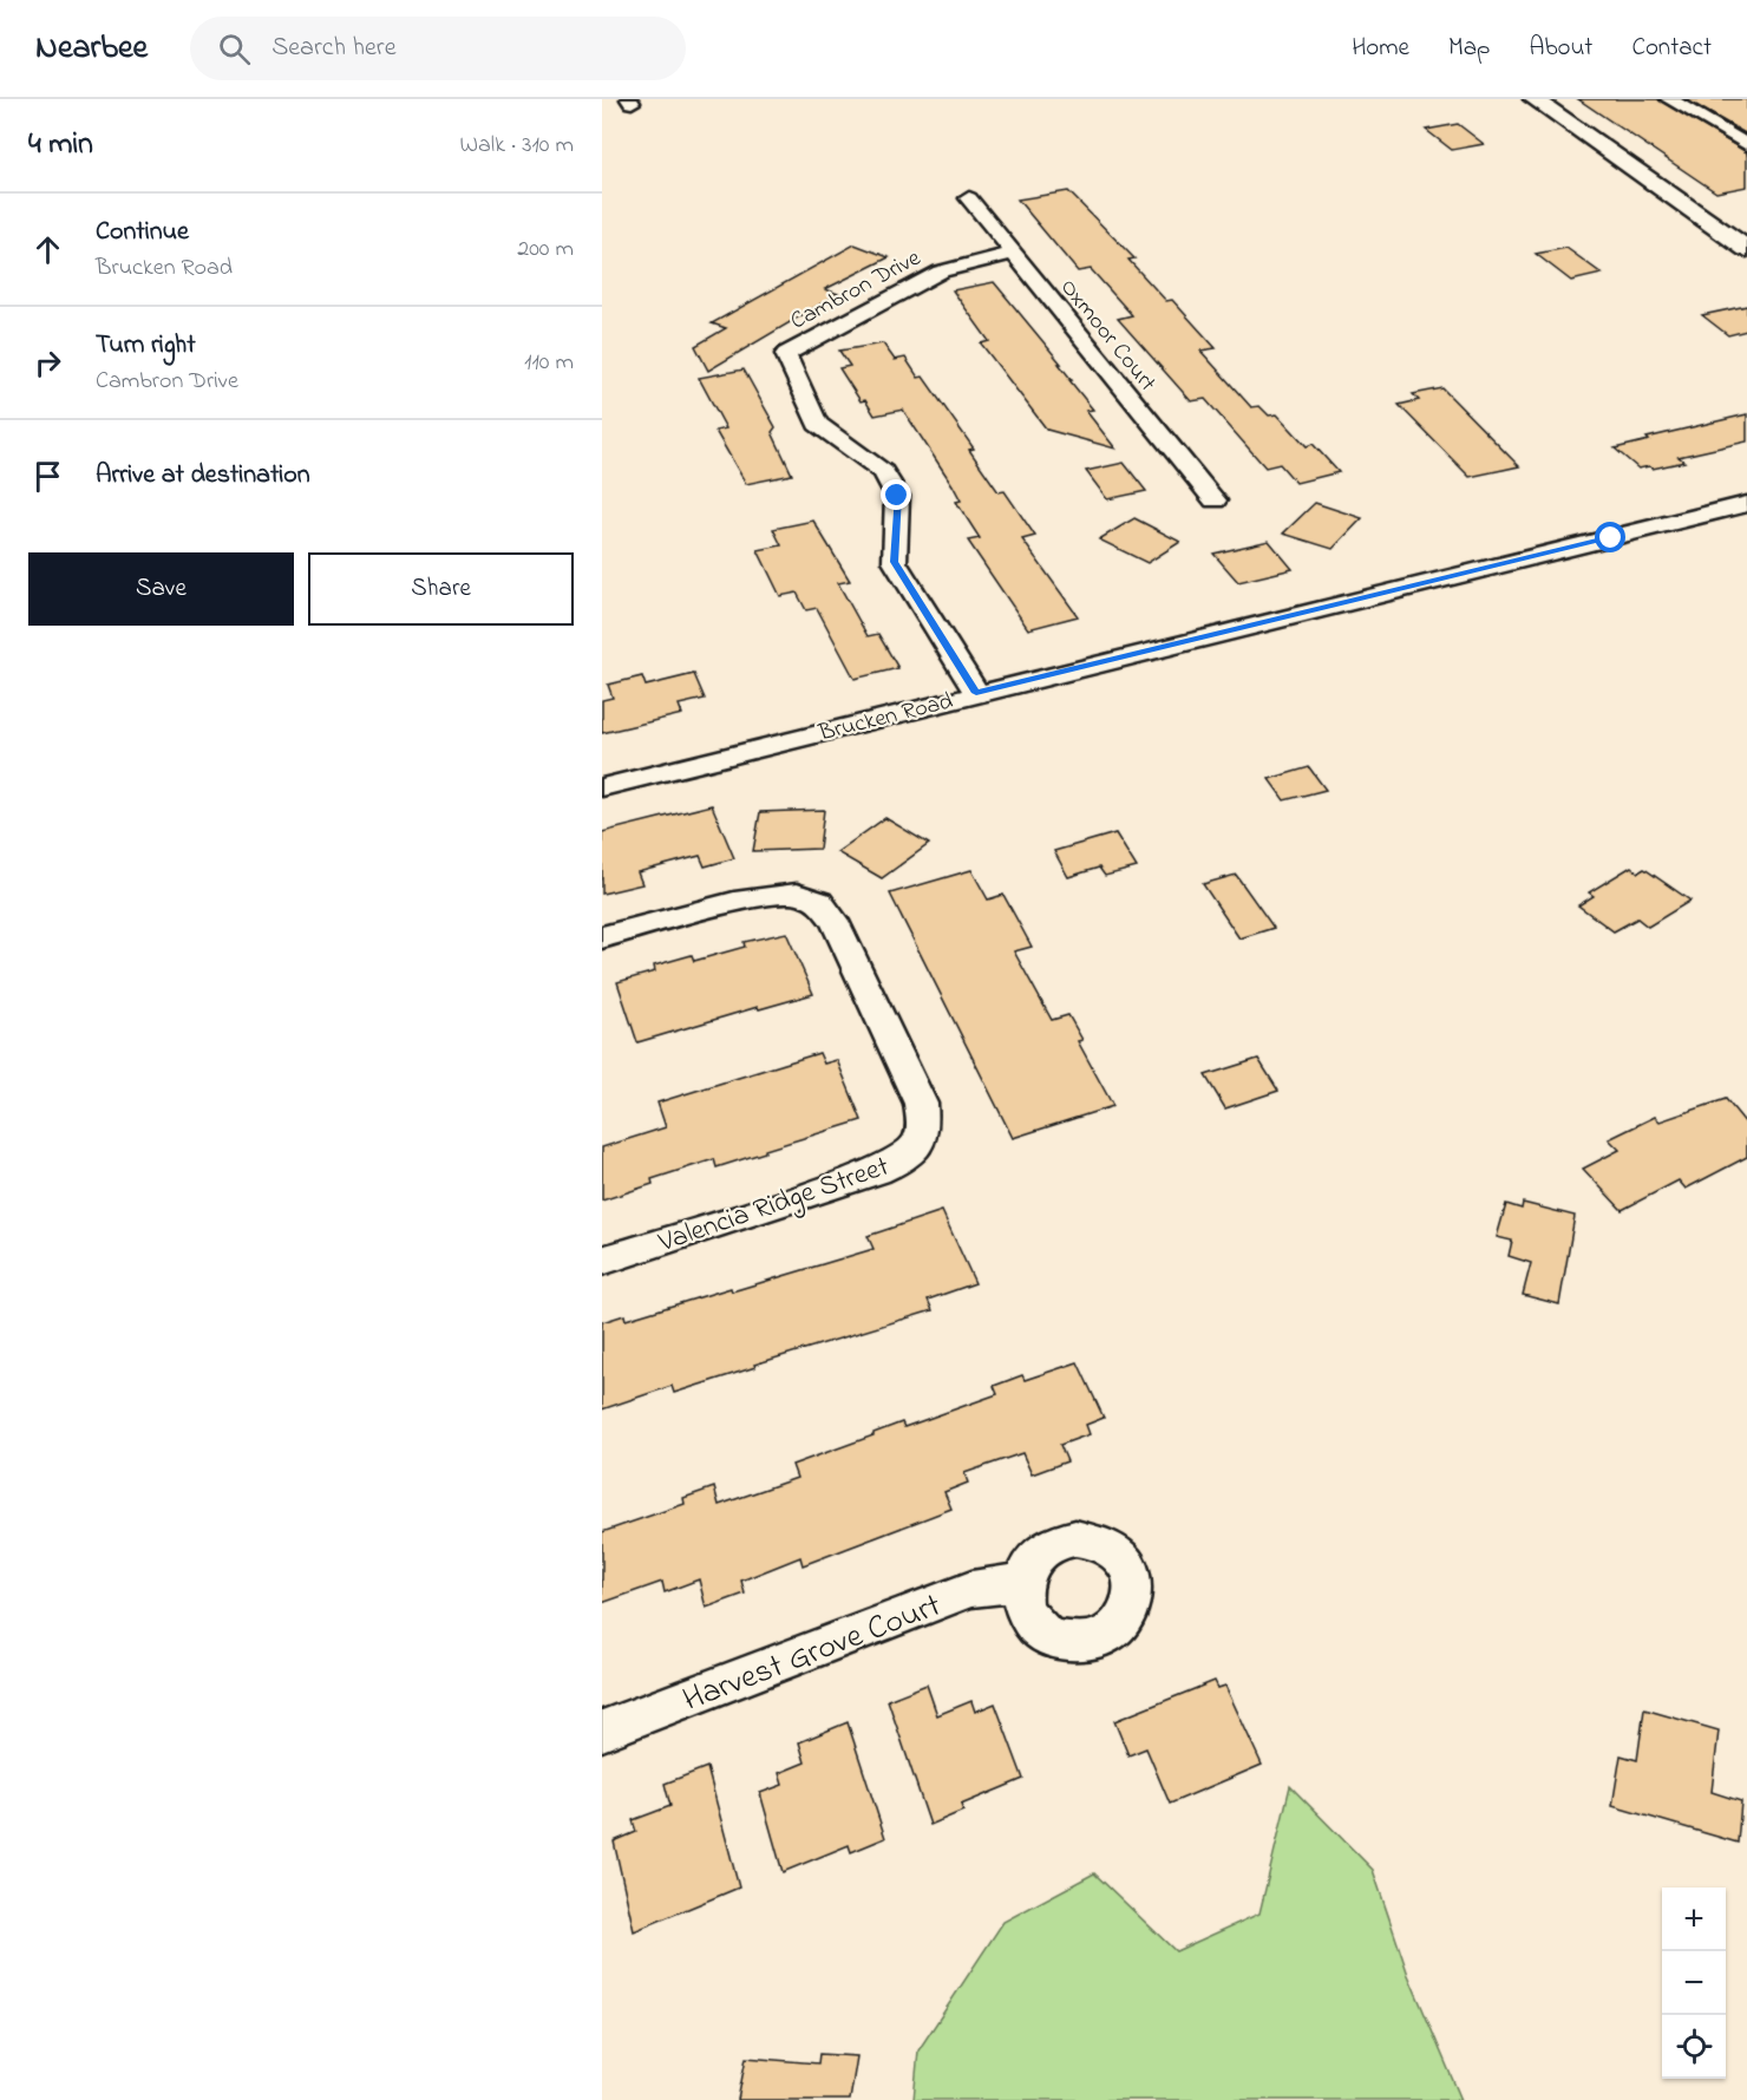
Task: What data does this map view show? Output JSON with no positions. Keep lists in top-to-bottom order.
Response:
{
  "streets": {
    "street": [
      "Cambron Drive",
      "Oxmoor Court",
      "Brucken Road",
      "Valencia Ridge Street",
      "Harvest Grove Court"
    ]
  },
  "crossings": [
    ["Cambron Drive", "Oxmoor Court"],
    ["Cambron Drive", "Brucken Road"]
  ],
  "page": {
    "header": "Nearbee",
    "search": "Search here",
    "nav": [
      "Home",
      "Map",
      "About",
      "Contact"
    ],
    "heading": ["4 min", "Walk · 310 m"],
    "list": [
      ["Continue", "Brucken Road", "200 m"],
      ["Turn right", "Cambron Drive", "110 m"],
      "Arrive at destination"
    ],
    "buttons": ["Save", "Share"],
    "map_buttons": ["+", "−"]
  }
}
